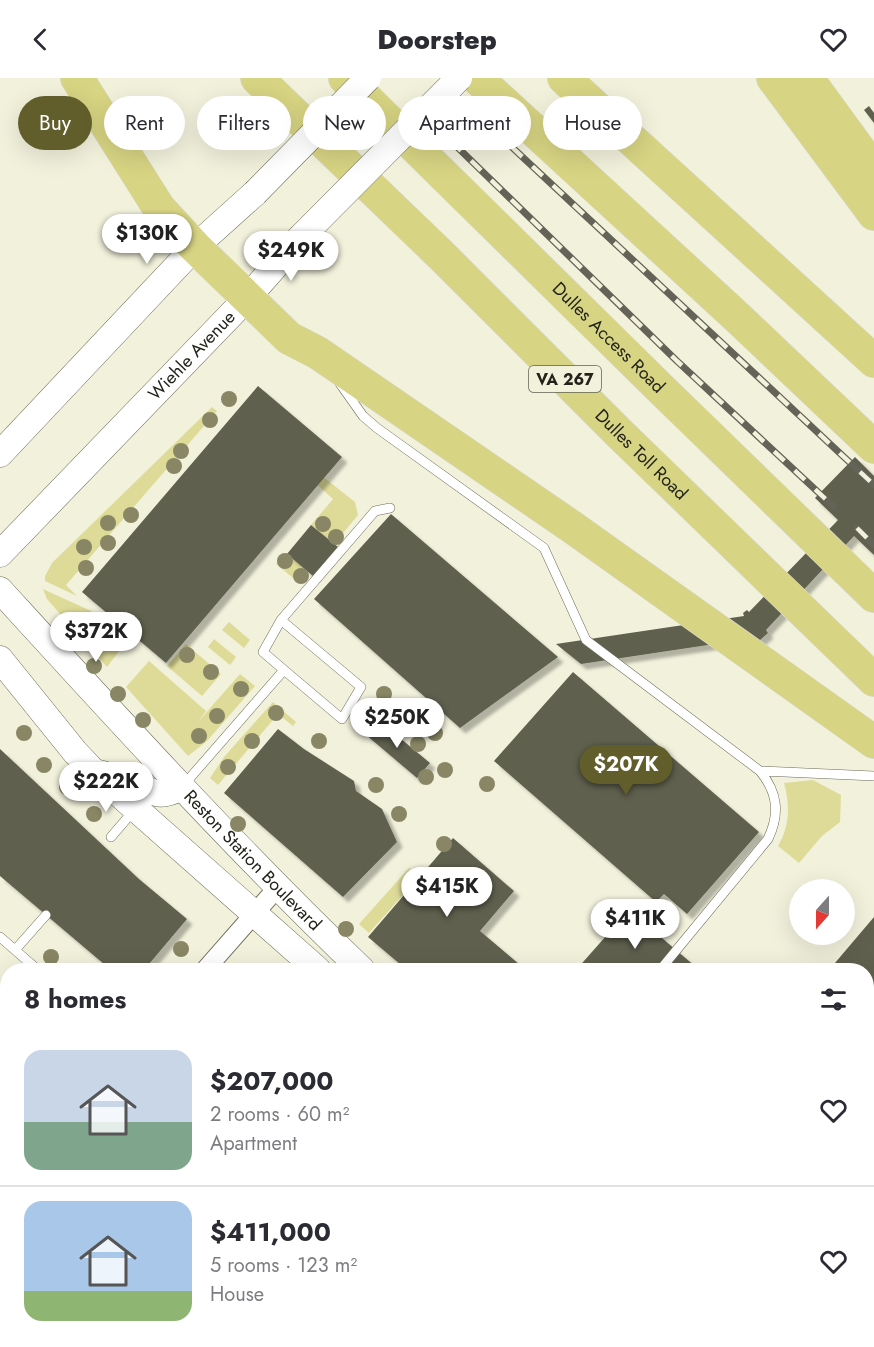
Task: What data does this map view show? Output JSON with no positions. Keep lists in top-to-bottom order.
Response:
{
  "streets": {
    "highway": ["Dulles Access Road", "VA 267", "Dulles Toll Road"],
    "main road": ["Wiehle Avenue", "Reston Station Boulevard"]
  },
  "north": "bottom",
  "page": {
    "header": "Doorstep",
    "chip": [
      "Buy",
      "Rent",
      "Filters",
      "New",
      "Apartment",
      "House"
    ],
    "price": [
      "$130K",
      "$249K",
      "$372K",
      "$250K",
      "$207K",
      "$222K",
      "$415K",
      "$411K"
    ],
    "heading": "8 homes",
    "list": [
      {
        "name": "$207,000",
        "note": "2 rooms · 60 m² · Apartment"
      },
      {
        "name": "$411,000",
        "note": "5 rooms · 123 m² · House"
      }
    ]
  }
}
